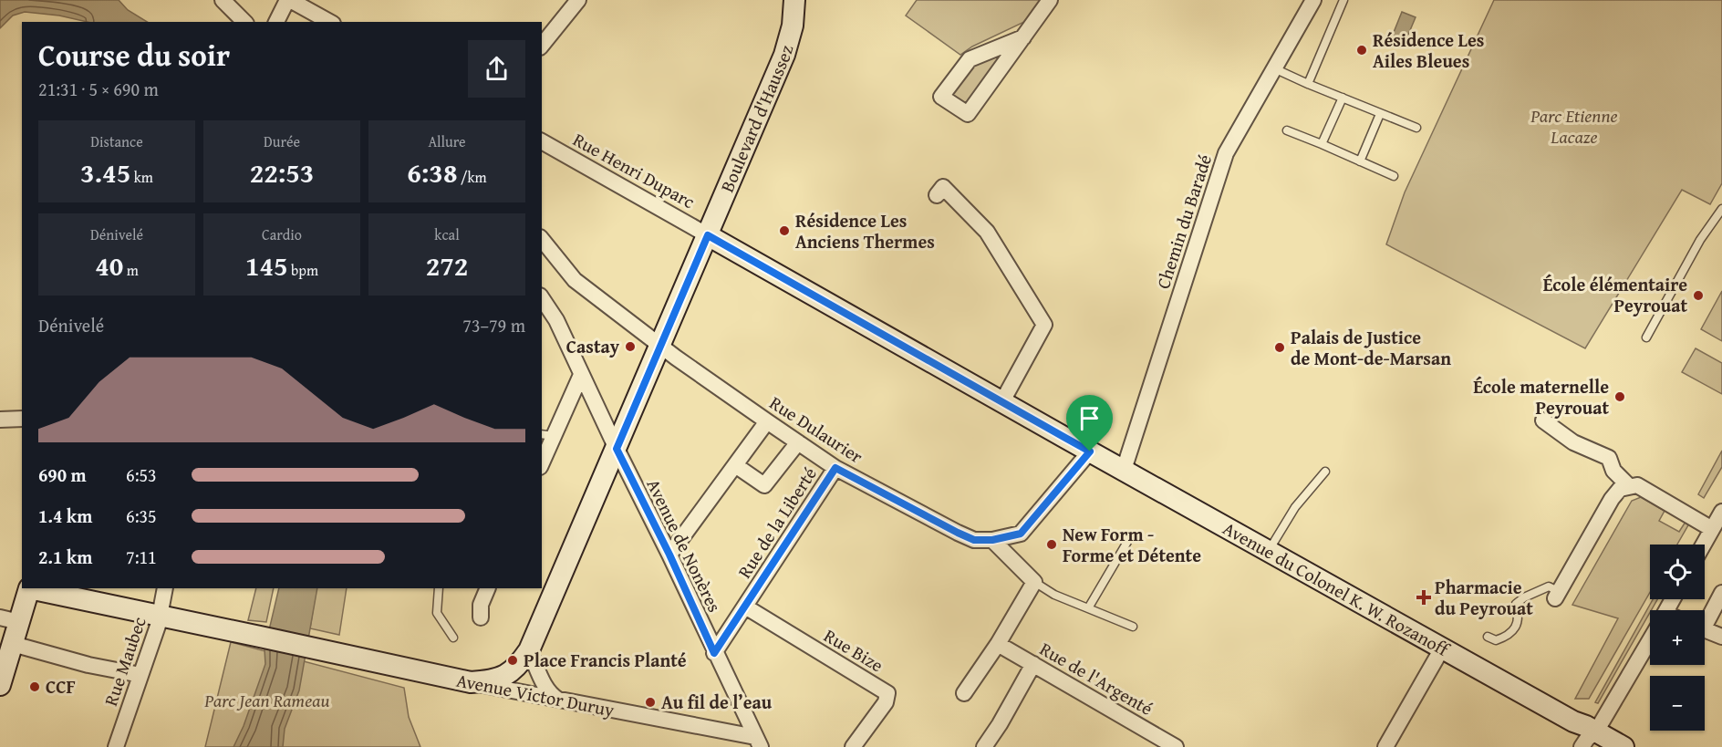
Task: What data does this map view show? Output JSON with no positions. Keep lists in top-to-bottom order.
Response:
{
  "streets": {
    "main road": ["Boulevard d'Haussez", "Avenue du Colonel K. W. Rozanoff", "Avenue Victor Duruy"],
    "street": [
      "Rue Henri Duparc",
      "Chemin du Baradé",
      "Rue Dulaurier",
      "Rue de la Liberté",
      "Avenue de Nonères",
      "Rue Bize",
      "Rue Maubec",
      "Rue de l'Argenté"
    ]
  },
  "crossings": [
    ["Boulevard d'Haussez", "Rue Henri Duparc"],
    ["Boulevard d'Haussez", "Rue Dulaurier"],
    ["Boulevard d'Haussez", "Avenue de Nonères"],
    ["Boulevard d'Haussez", "Avenue du Colonel K. W. Rozanoff"],
    ["Rue Henri Duparc", "Avenue du Colonel K. W. Rozanoff"],
    ["Chemin du Baradé", "Avenue du Colonel K. W. Rozanoff"],
    ["Rue Dulaurier", "Rue de la Liberté"],
    ["Rue de la Liberté", "Avenue de Nonères"],
    ["Rue de la Liberté", "Rue Bize"],
    ["Avenue de Nonères", "Avenue Victor Duruy"],
    ["Rue Maubec", "Avenue Victor Duruy"]
  ],
  "parks": ["Parc Etienne Lacaze", "Parc Jean Rameau"],
  "places": {
    "other": [
      "Résidence Les Ailes Bleues",
      "Résidence Les Anciens Thermes",
      "École élémentaire Peyrouat",
      "Castay",
      "Palais de Justice de Mont-de-Marsan",
      "École maternelle Peyrouat",
      "New Form - Forme et Détente",
      "Place Francis Planté",
      "CCF",
      "Au fil de l’eau"
    ],
    "health": ["Pharmacie du Peyrouat"]
  },
  "page": {
    "heading": ["Course du soir", "21:31 · 5 × 690 m"],
    "stats": [
      ["Distance", "3.45 km"],
      ["Durée", "22:53"],
      ["Allure", "6:38 /km"],
      ["Dénivelé", "40 m"],
      ["Cardio", "145 bpm"],
      ["kcal", "272"]
    ],
    "chart": ["Dénivelé", "73–79 m"],
    "list": [
      {
        "name": "690 m",
        "note": "6:53"
      },
      {
        "name": "1.4 km",
        "note": "6:35"
      },
      {
        "name": "2.1 km",
        "note": "7:11"
      }
    ],
    "map_buttons": ["+", "−"]
  }
}
